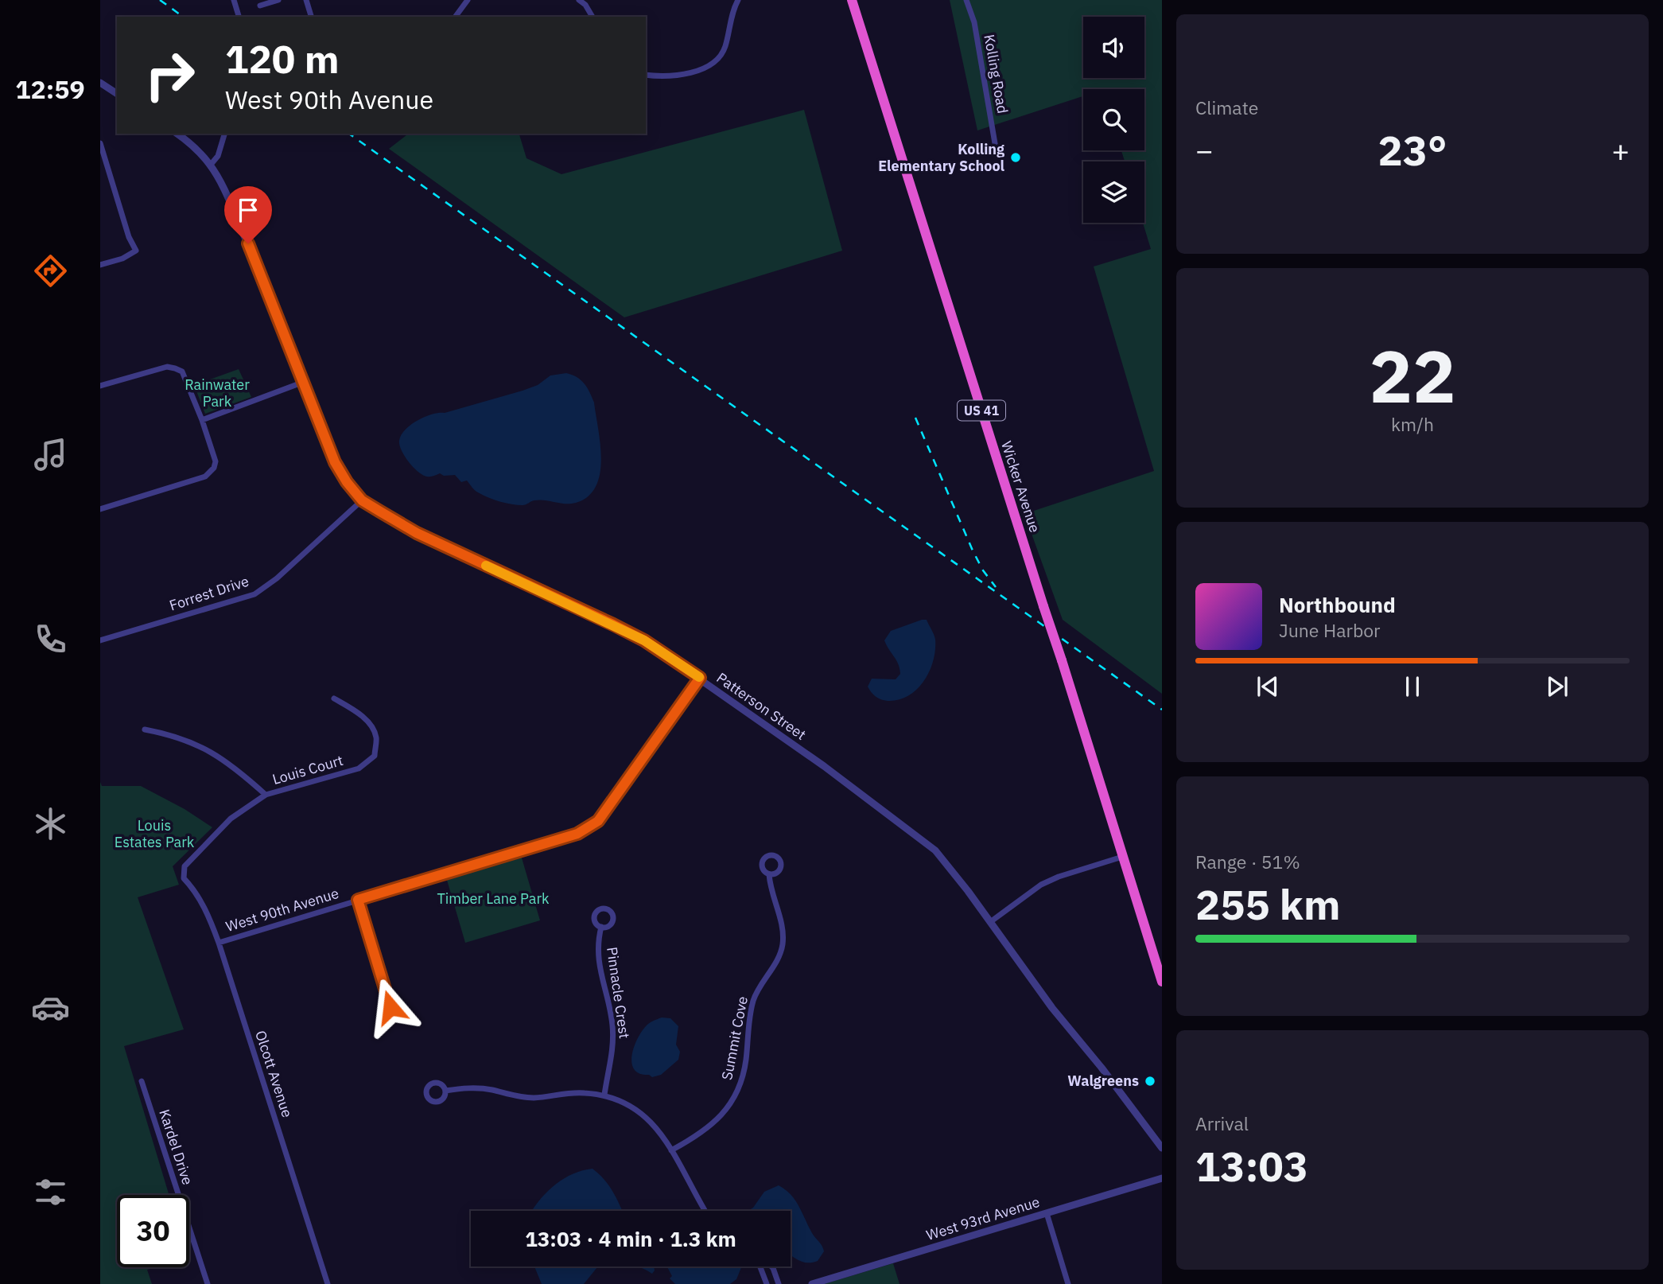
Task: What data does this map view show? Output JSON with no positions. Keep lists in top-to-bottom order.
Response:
{
  "streets": {
    "highway": ["US 41", "Wicker Avenue"],
    "street": [
      "Kolling Road",
      "Forrest Drive",
      "Patterson Street",
      "Louis Court",
      "West 90th Avenue",
      "Pinnacle Crest",
      "Summit Cove",
      "Olcott Avenue",
      "Kardel Drive",
      "West 93rd Avenue"
    ]
  },
  "crossings": [
    ["Forrest Drive", "Patterson Street"],
    ["Patterson Street", "West 90th Avenue"],
    ["Louis Court", "Olcott Avenue"],
    ["West 90th Avenue", "Olcott Avenue"]
  ],
  "parks": ["Rainwater Park", "Louis Estates Park", "Timber Lane Park"],
  "places": ["Kolling Elementary School", "Walgreens"],
  "page": {
    "tabs": "12:59",
    "tile": [
      "Climate",
      ["22", "km/h"],
      ["Range · 51%", "255 km"],
      ["Arrival", "13:03"]
    ],
    "turn": ["120 m", "West 90th Avenue"],
    "heat": ["−", "23°", "+"],
    "song": ["Northbound", "June Harbor"],
    "limit": "30",
    "trip": "13:03 · 4 min · 1.3 km"
  }
}
